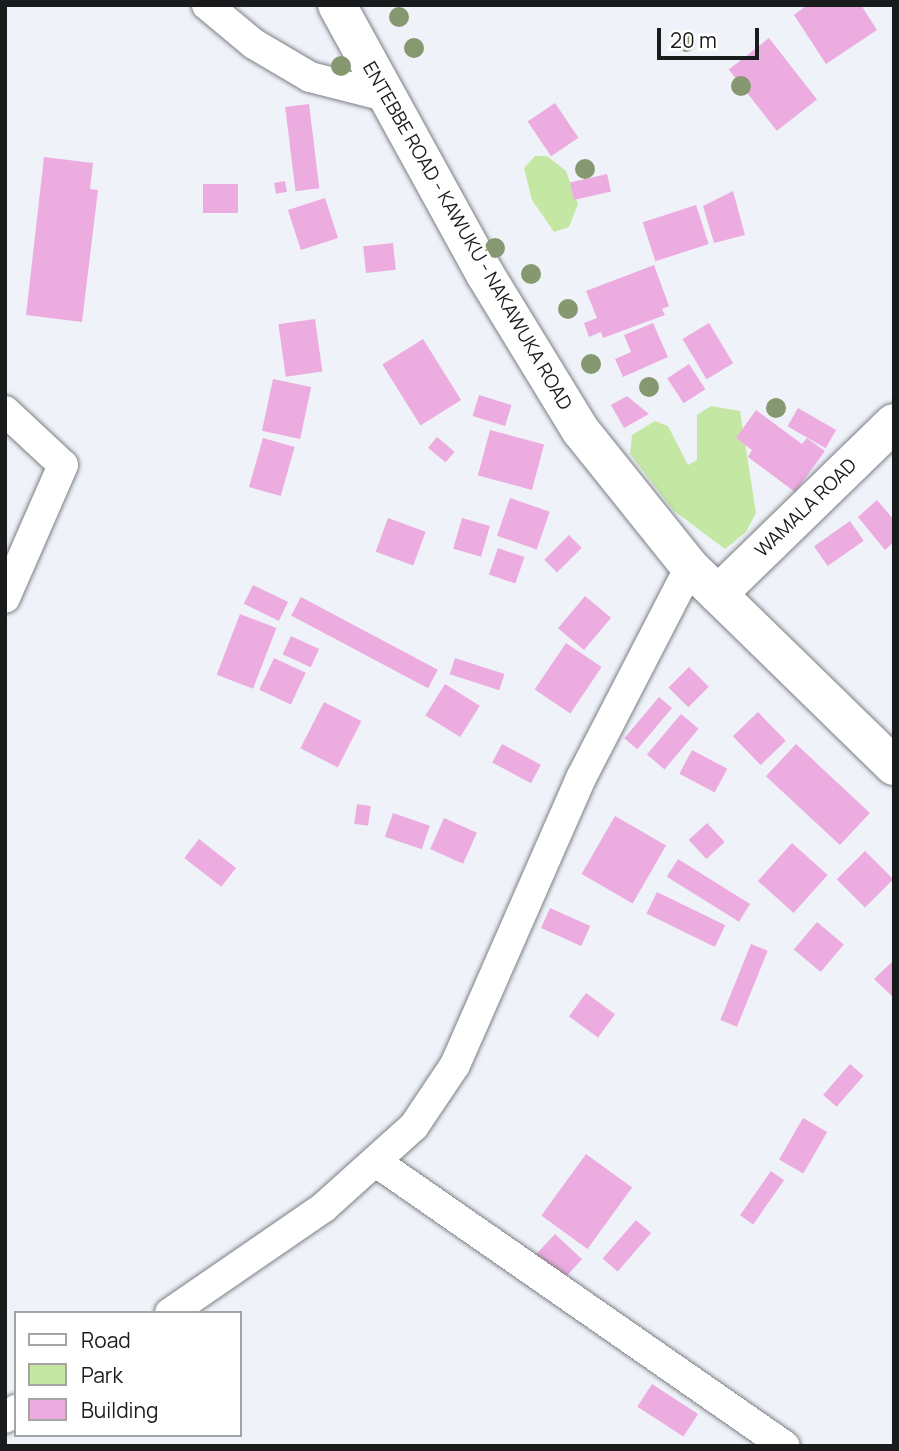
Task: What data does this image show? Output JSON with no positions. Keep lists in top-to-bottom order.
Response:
{
  "streets": {
    "main road": ["ENTEBBE ROAD - KAWUKU - NAKAWUKA ROAD", "WAMALA ROAD"]
  },
  "crossings": [
    ["ENTEBBE ROAD - KAWUKU - NAKAWUKA ROAD", "WAMALA ROAD"]
  ],
  "legend": ["Road", "Park", "Building"],
  "scale_bar": "20 m"
}
